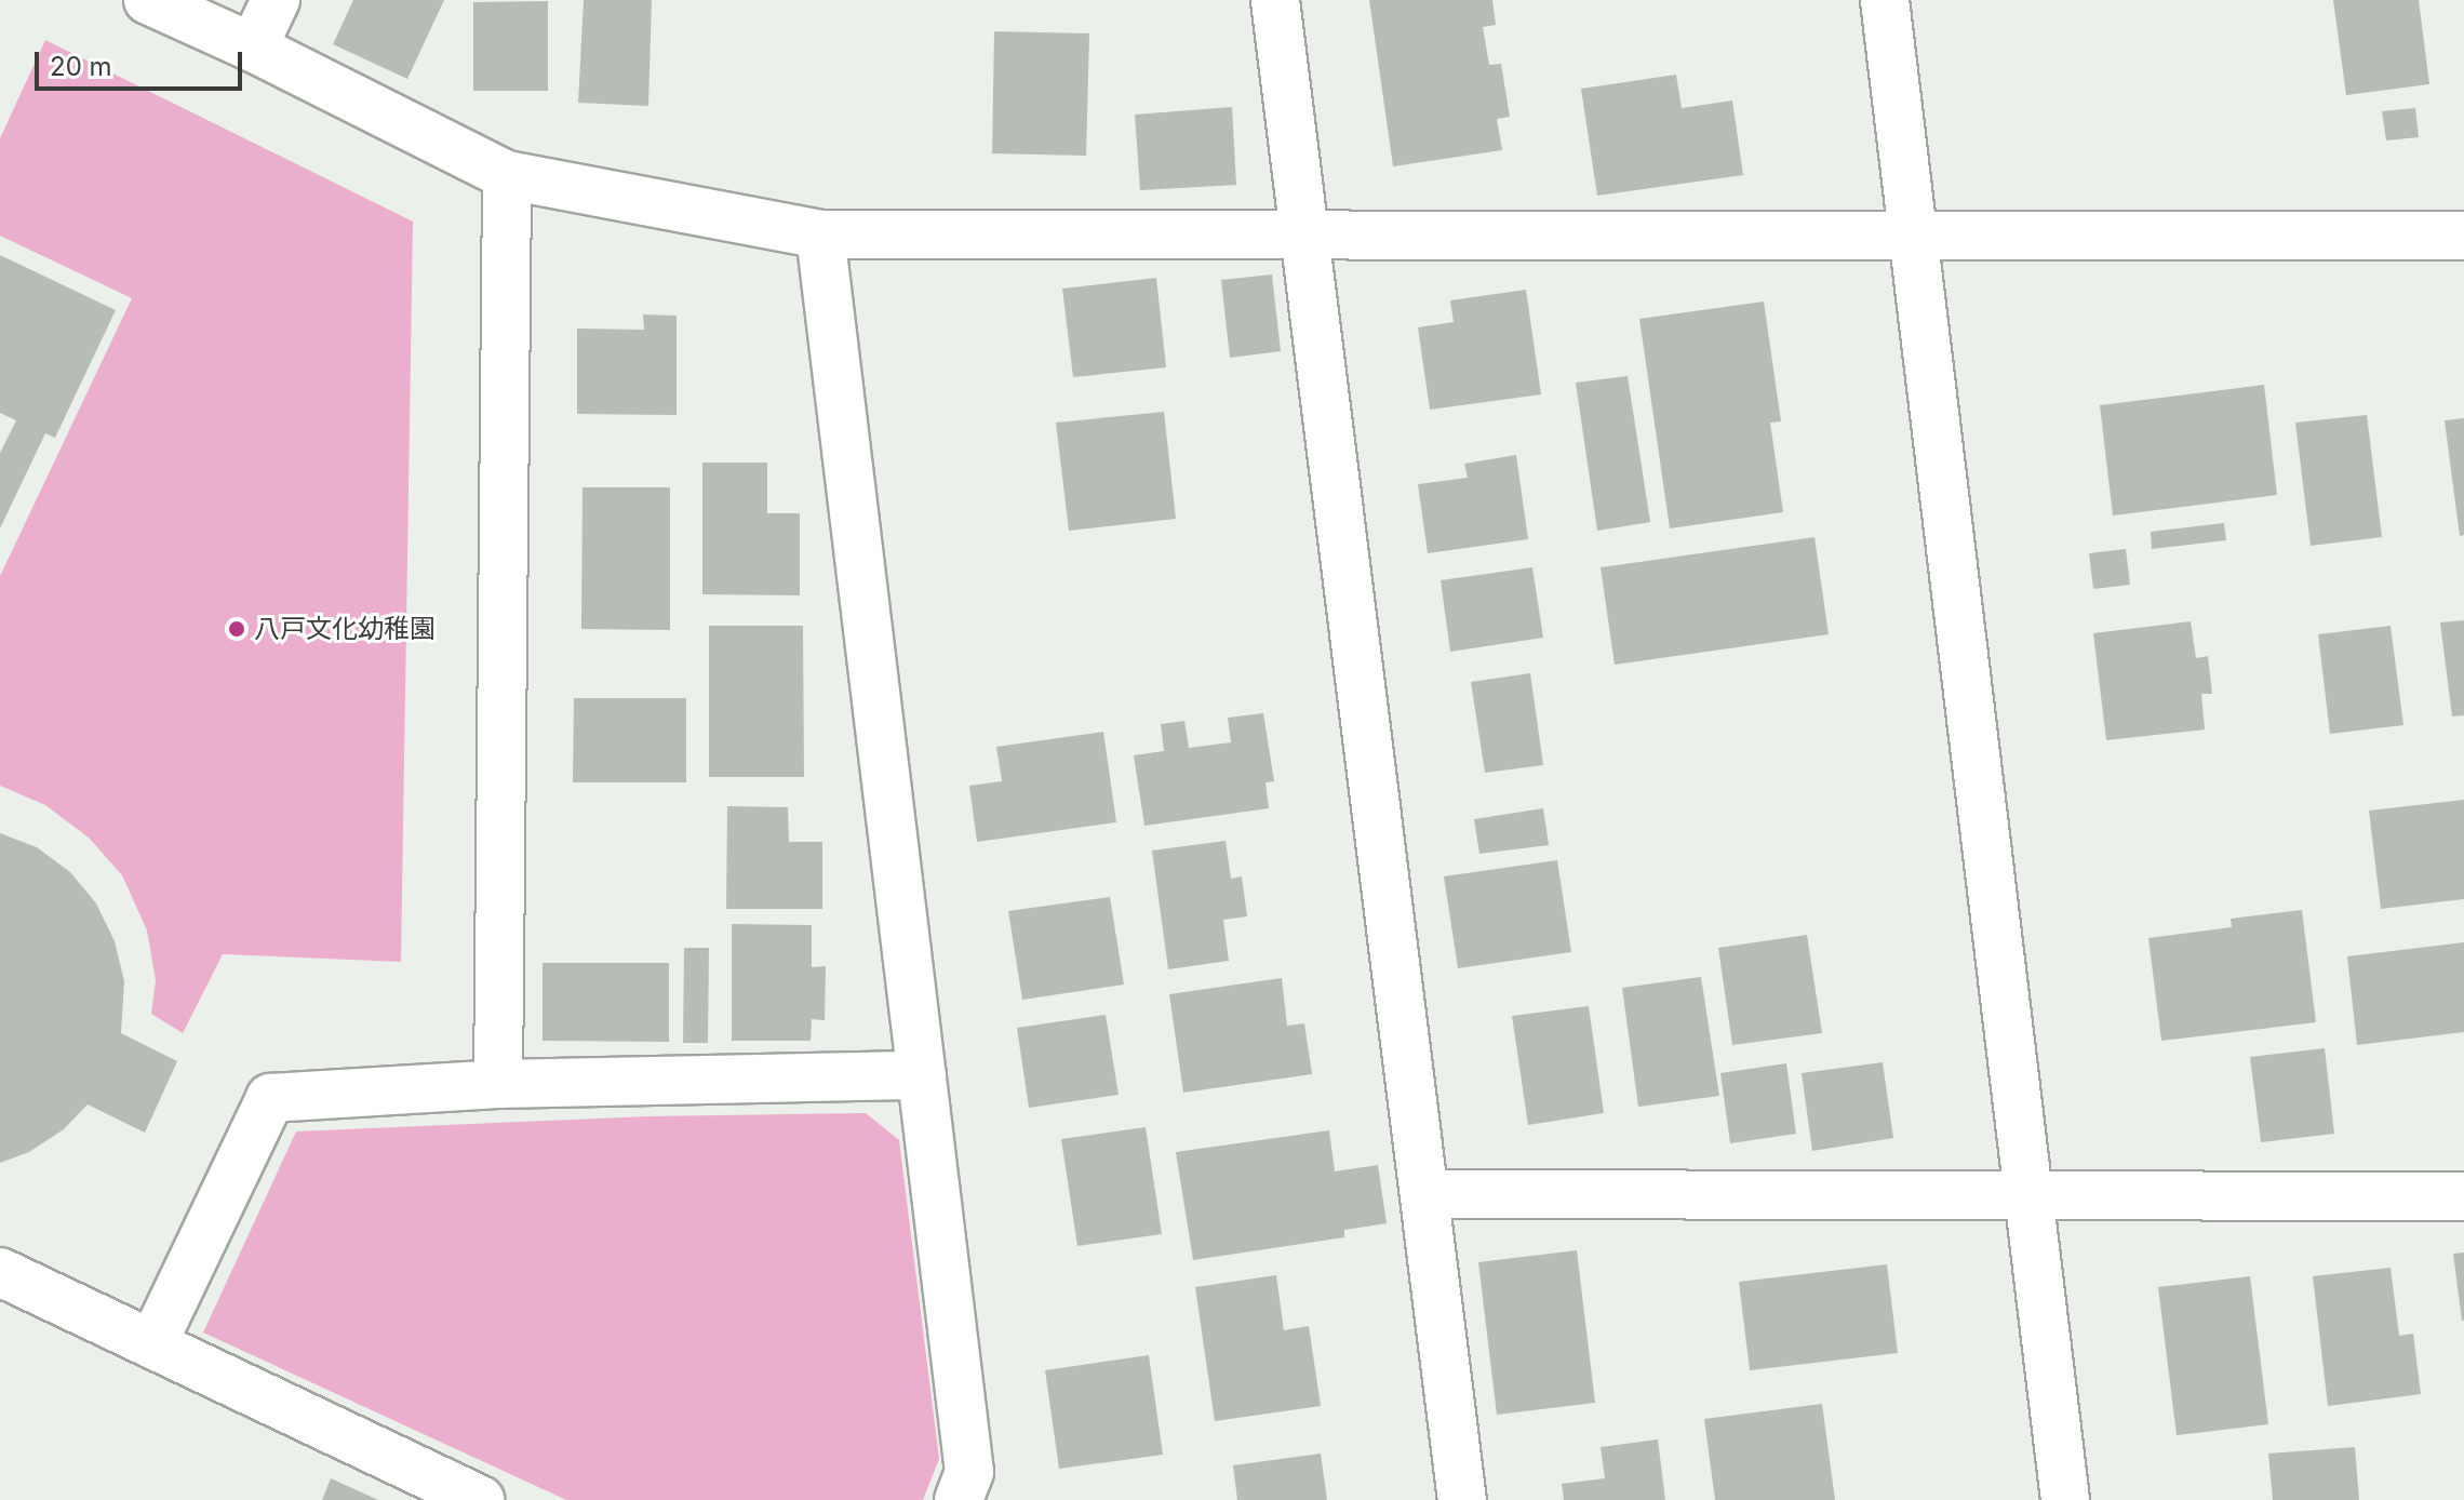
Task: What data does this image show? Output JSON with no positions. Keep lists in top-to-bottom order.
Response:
{
  "places": ["八戸文化幼稚園"],
  "scale_bar": "20 m"
}
